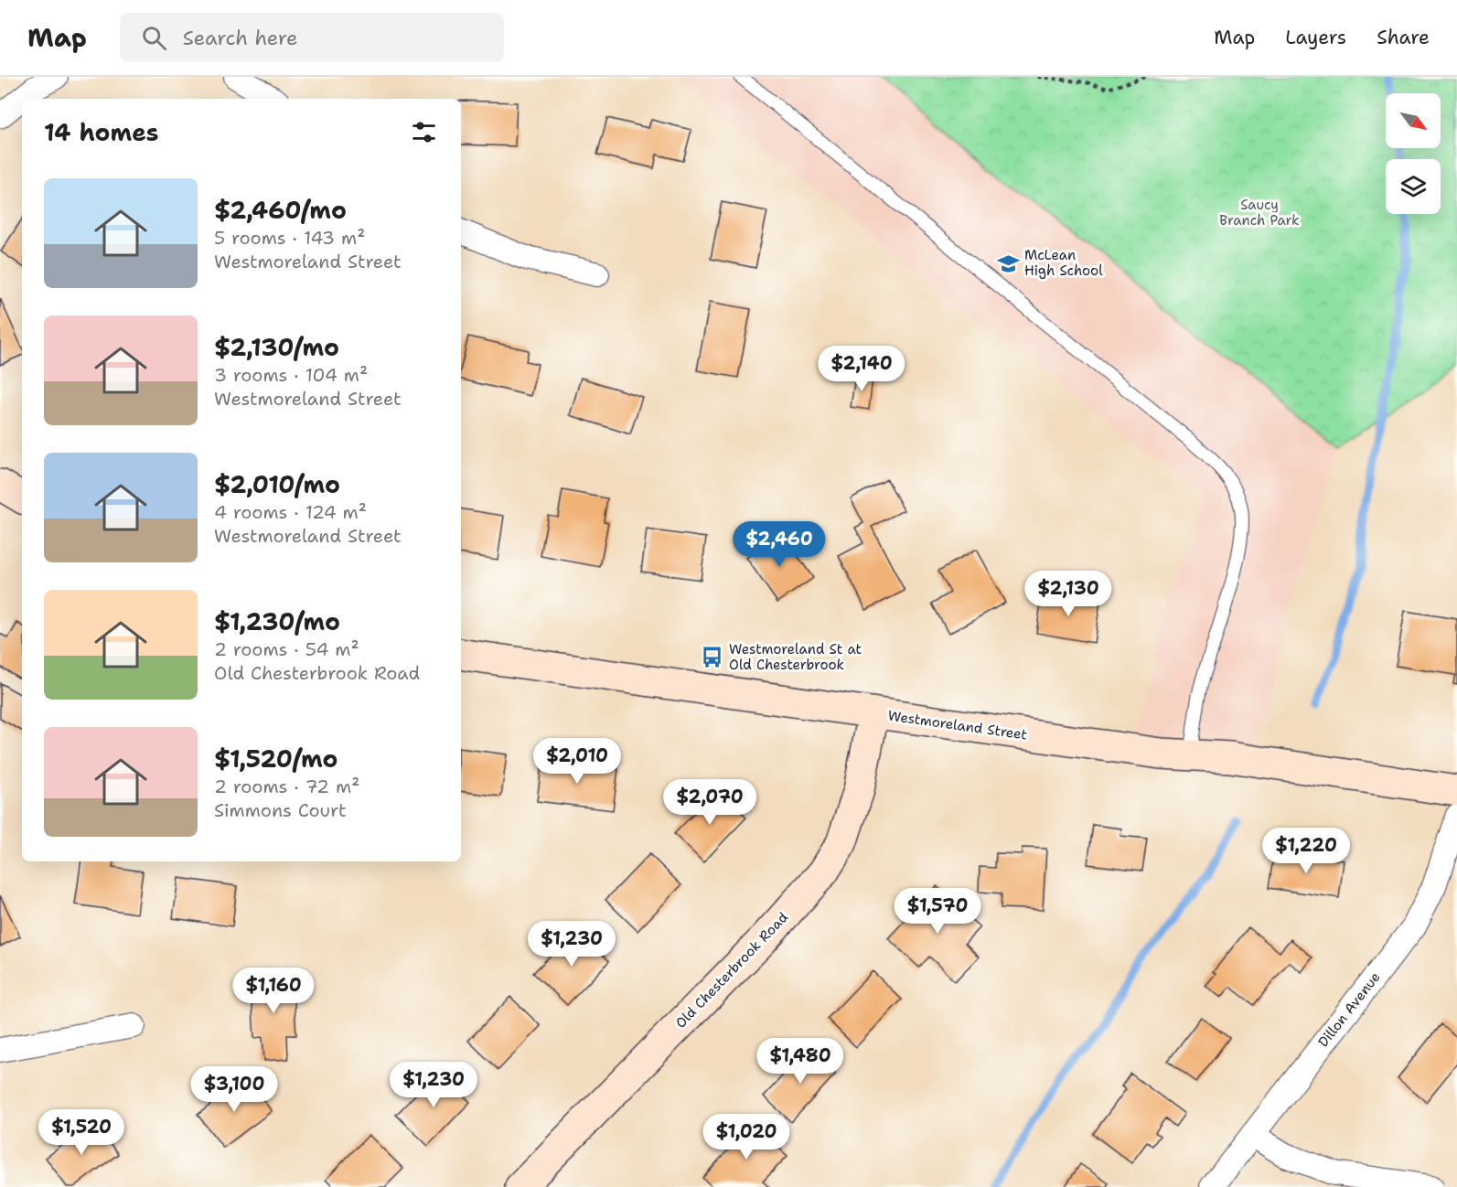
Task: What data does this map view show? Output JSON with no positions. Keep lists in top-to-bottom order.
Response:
{
  "streets": {
    "main road": ["Westmoreland Street", "Old Chesterbrook Road"],
    "street": ["Dillon Avenue"]
  },
  "crossings": [
    ["Westmoreland Street", "Old Chesterbrook Road"]
  ],
  "parks": ["Saucy Branch Park"],
  "places": {
    "school or university": ["McLean High School"],
    "bus stop": ["Westmoreland St at Old Chesterbrook"]
  },
  "north": "bottom right",
  "page": {
    "header": "Map",
    "search": "Search here",
    "nav": ["Map", "Layers", "Share"],
    "heading": "14 homes",
    "list": [
      {
        "name": "$2,460/mo",
        "note": "5 rooms · 143 m² · Westmoreland Street"
      },
      {
        "name": "$2,130/mo",
        "note": "3 rooms · 104 m² · Westmoreland Street"
      },
      {
        "name": "$2,010/mo",
        "note": "4 rooms · 124 m² · Westmoreland Street"
      },
      {
        "name": "$1,230/mo",
        "note": "2 rooms · 54 m² · Old Chesterbrook Road"
      },
      {
        "name": "$1,520/mo",
        "note": "2 rooms · 72 m² · Simmons Court"
      }
    ],
    "price": [
      "$2,140",
      "$2,460",
      "$2,130",
      "$2,010",
      "$2,070",
      "$1,220",
      "$1,570",
      "$1,230",
      "$1,160",
      "$1,480",
      "$1,230",
      "$3,100",
      "$1,520",
      "$1,020"
    ]
  }
}
